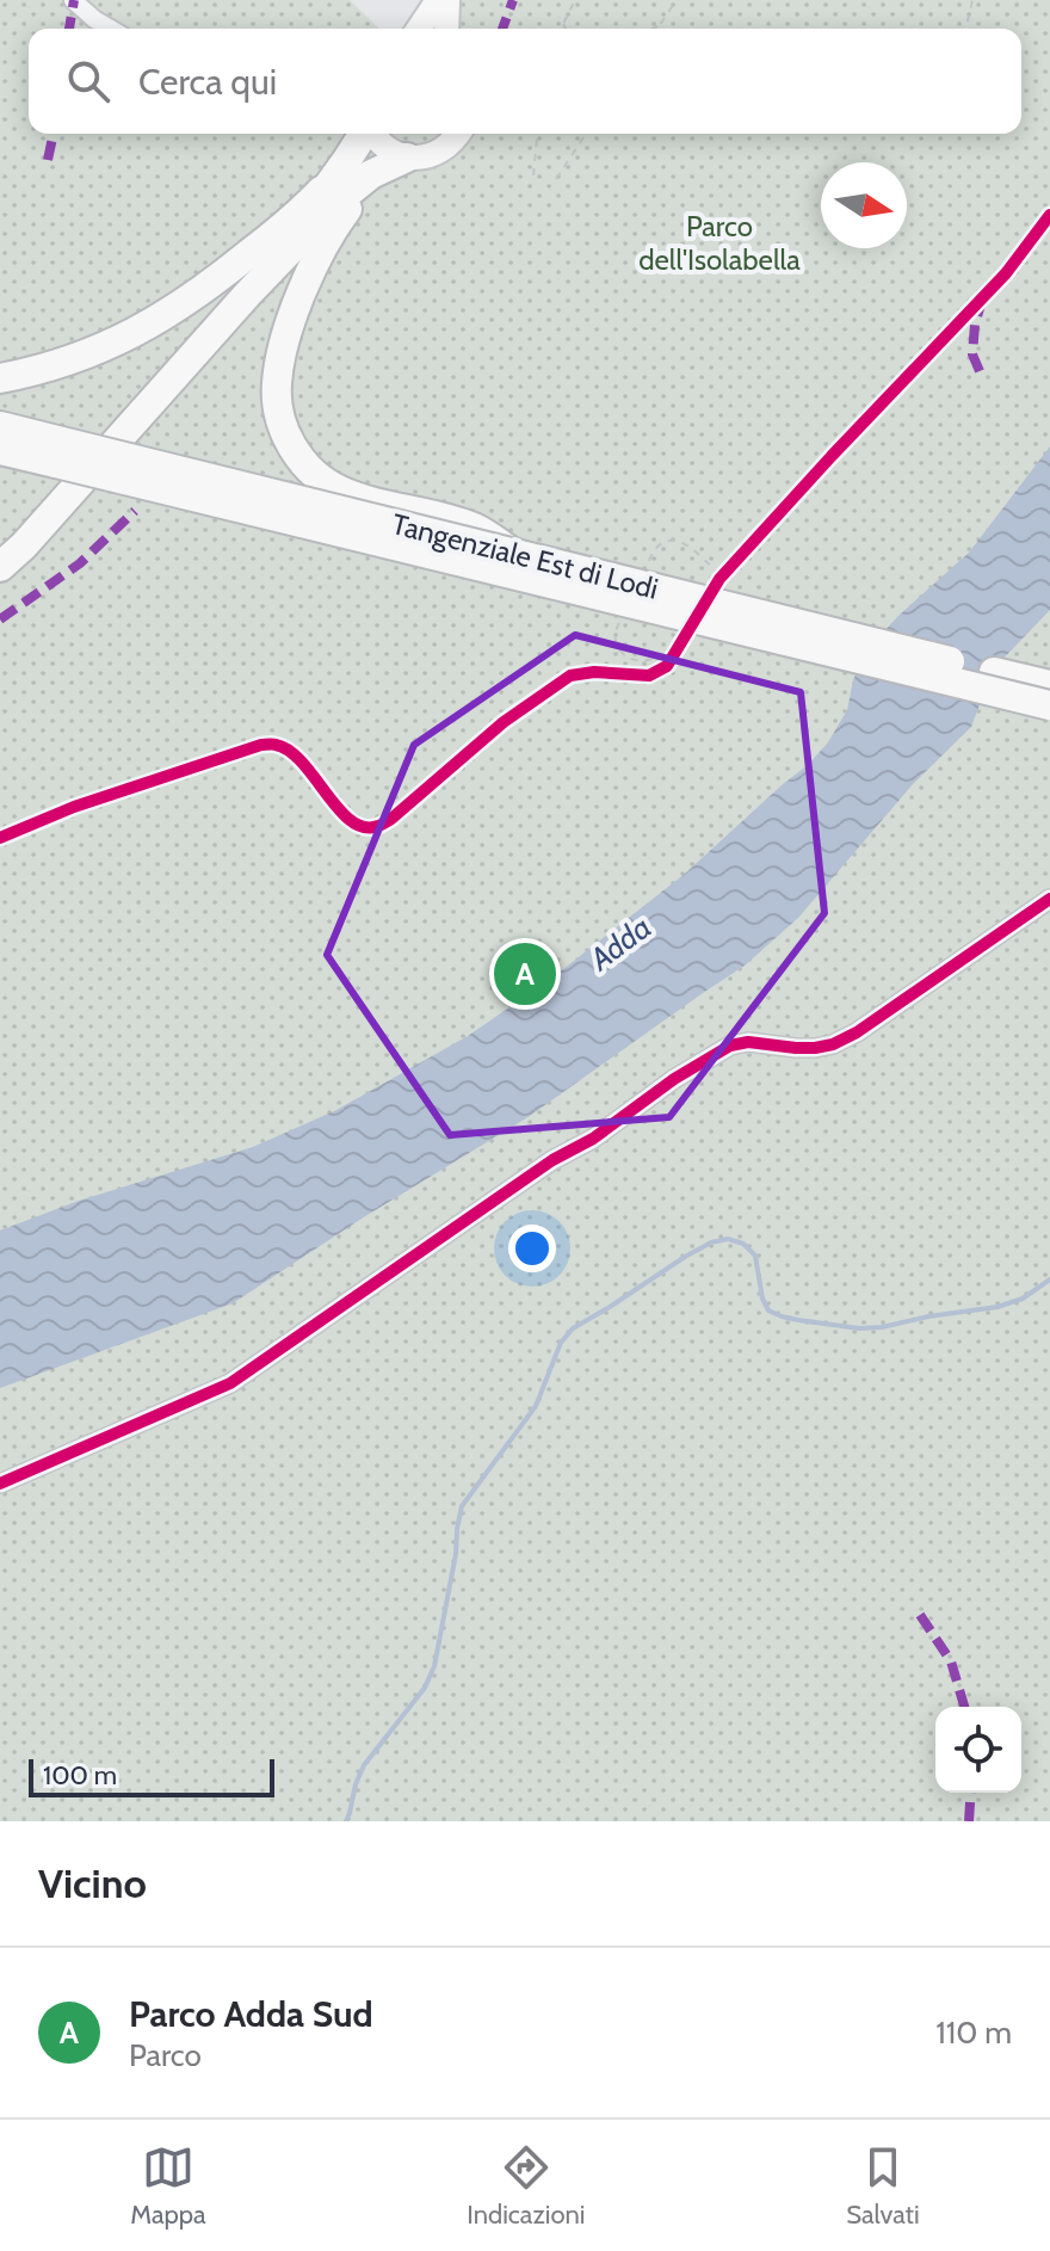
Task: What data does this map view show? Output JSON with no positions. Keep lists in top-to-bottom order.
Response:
{
  "streets": {
    "highway": ["Tangenziale Est di Lodi"]
  },
  "water": ["Adda"],
  "parks": ["Parco dell'Isolabella"],
  "scale_bar": "100 m",
  "north": "right",
  "page": {
    "search": "Cerca qui",
    "pins": "A",
    "scale": "100 m",
    "heading": "Vicino",
    "list": [
      {
        "mark": "A",
        "name": "Parco Adda Sud",
        "note": "Parco",
        "value": "110 m"
      }
    ],
    "nav": ["Mappa", "Indicazioni", "Salvati"]
  }
}
